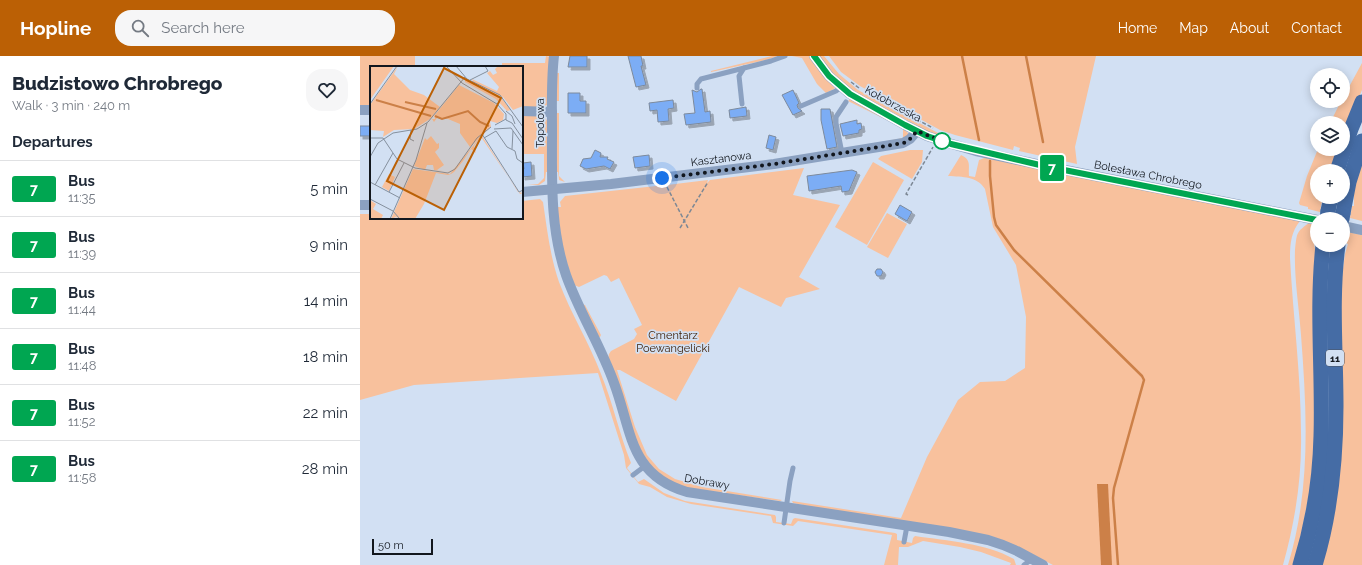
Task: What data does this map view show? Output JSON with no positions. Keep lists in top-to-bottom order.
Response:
{
  "streets": {
    "main road": ["11"],
    "street": [
      "Kołobrzeska",
      "Topolowa",
      "Kasztanowa",
      "Bolesława Chrobrego",
      "Dobrawy"
    ]
  },
  "crossings": [
    ["Kołobrzeska", "Kasztanowa"],
    ["Kołobrzeska", "Bolesława Chrobrego"],
    ["Topolowa", "Kasztanowa"],
    ["Topolowa", "Dobrawy"],
    ["Kasztanowa", "Dobrawy"]
  ],
  "parks": ["Cmentarz Poewangelicki"],
  "lines": ["bus line 7"],
  "scale_bar": "50 m",
  "page": {
    "header": "Hopline",
    "search": "Search here",
    "nav": [
      "Home",
      "Map",
      "About",
      "Contact"
    ],
    "heading": [
      ["Budzistowo Chrobrego", "Walk · 3 min · 240 m"],
      "Departures"
    ],
    "on_map": "7",
    "map_buttons": ["+", "−"],
    "list": [
      {
        "mark": "7",
        "name": "Bus",
        "note": "11:35",
        "value": "5 min"
      },
      {
        "mark": "7",
        "name": "Bus",
        "note": "11:39",
        "value": "9 min"
      },
      {
        "mark": "7",
        "name": "Bus",
        "note": "11:44",
        "value": "14 min"
      },
      {
        "mark": "7",
        "name": "Bus",
        "note": "11:48",
        "value": "18 min"
      },
      {
        "mark": "7",
        "name": "Bus",
        "note": "11:52",
        "value": "22 min"
      },
      {
        "mark": "7",
        "name": "Bus",
        "note": "11:58",
        "value": "28 min"
      }
    ],
    "scale": "50 m"
  }
}
